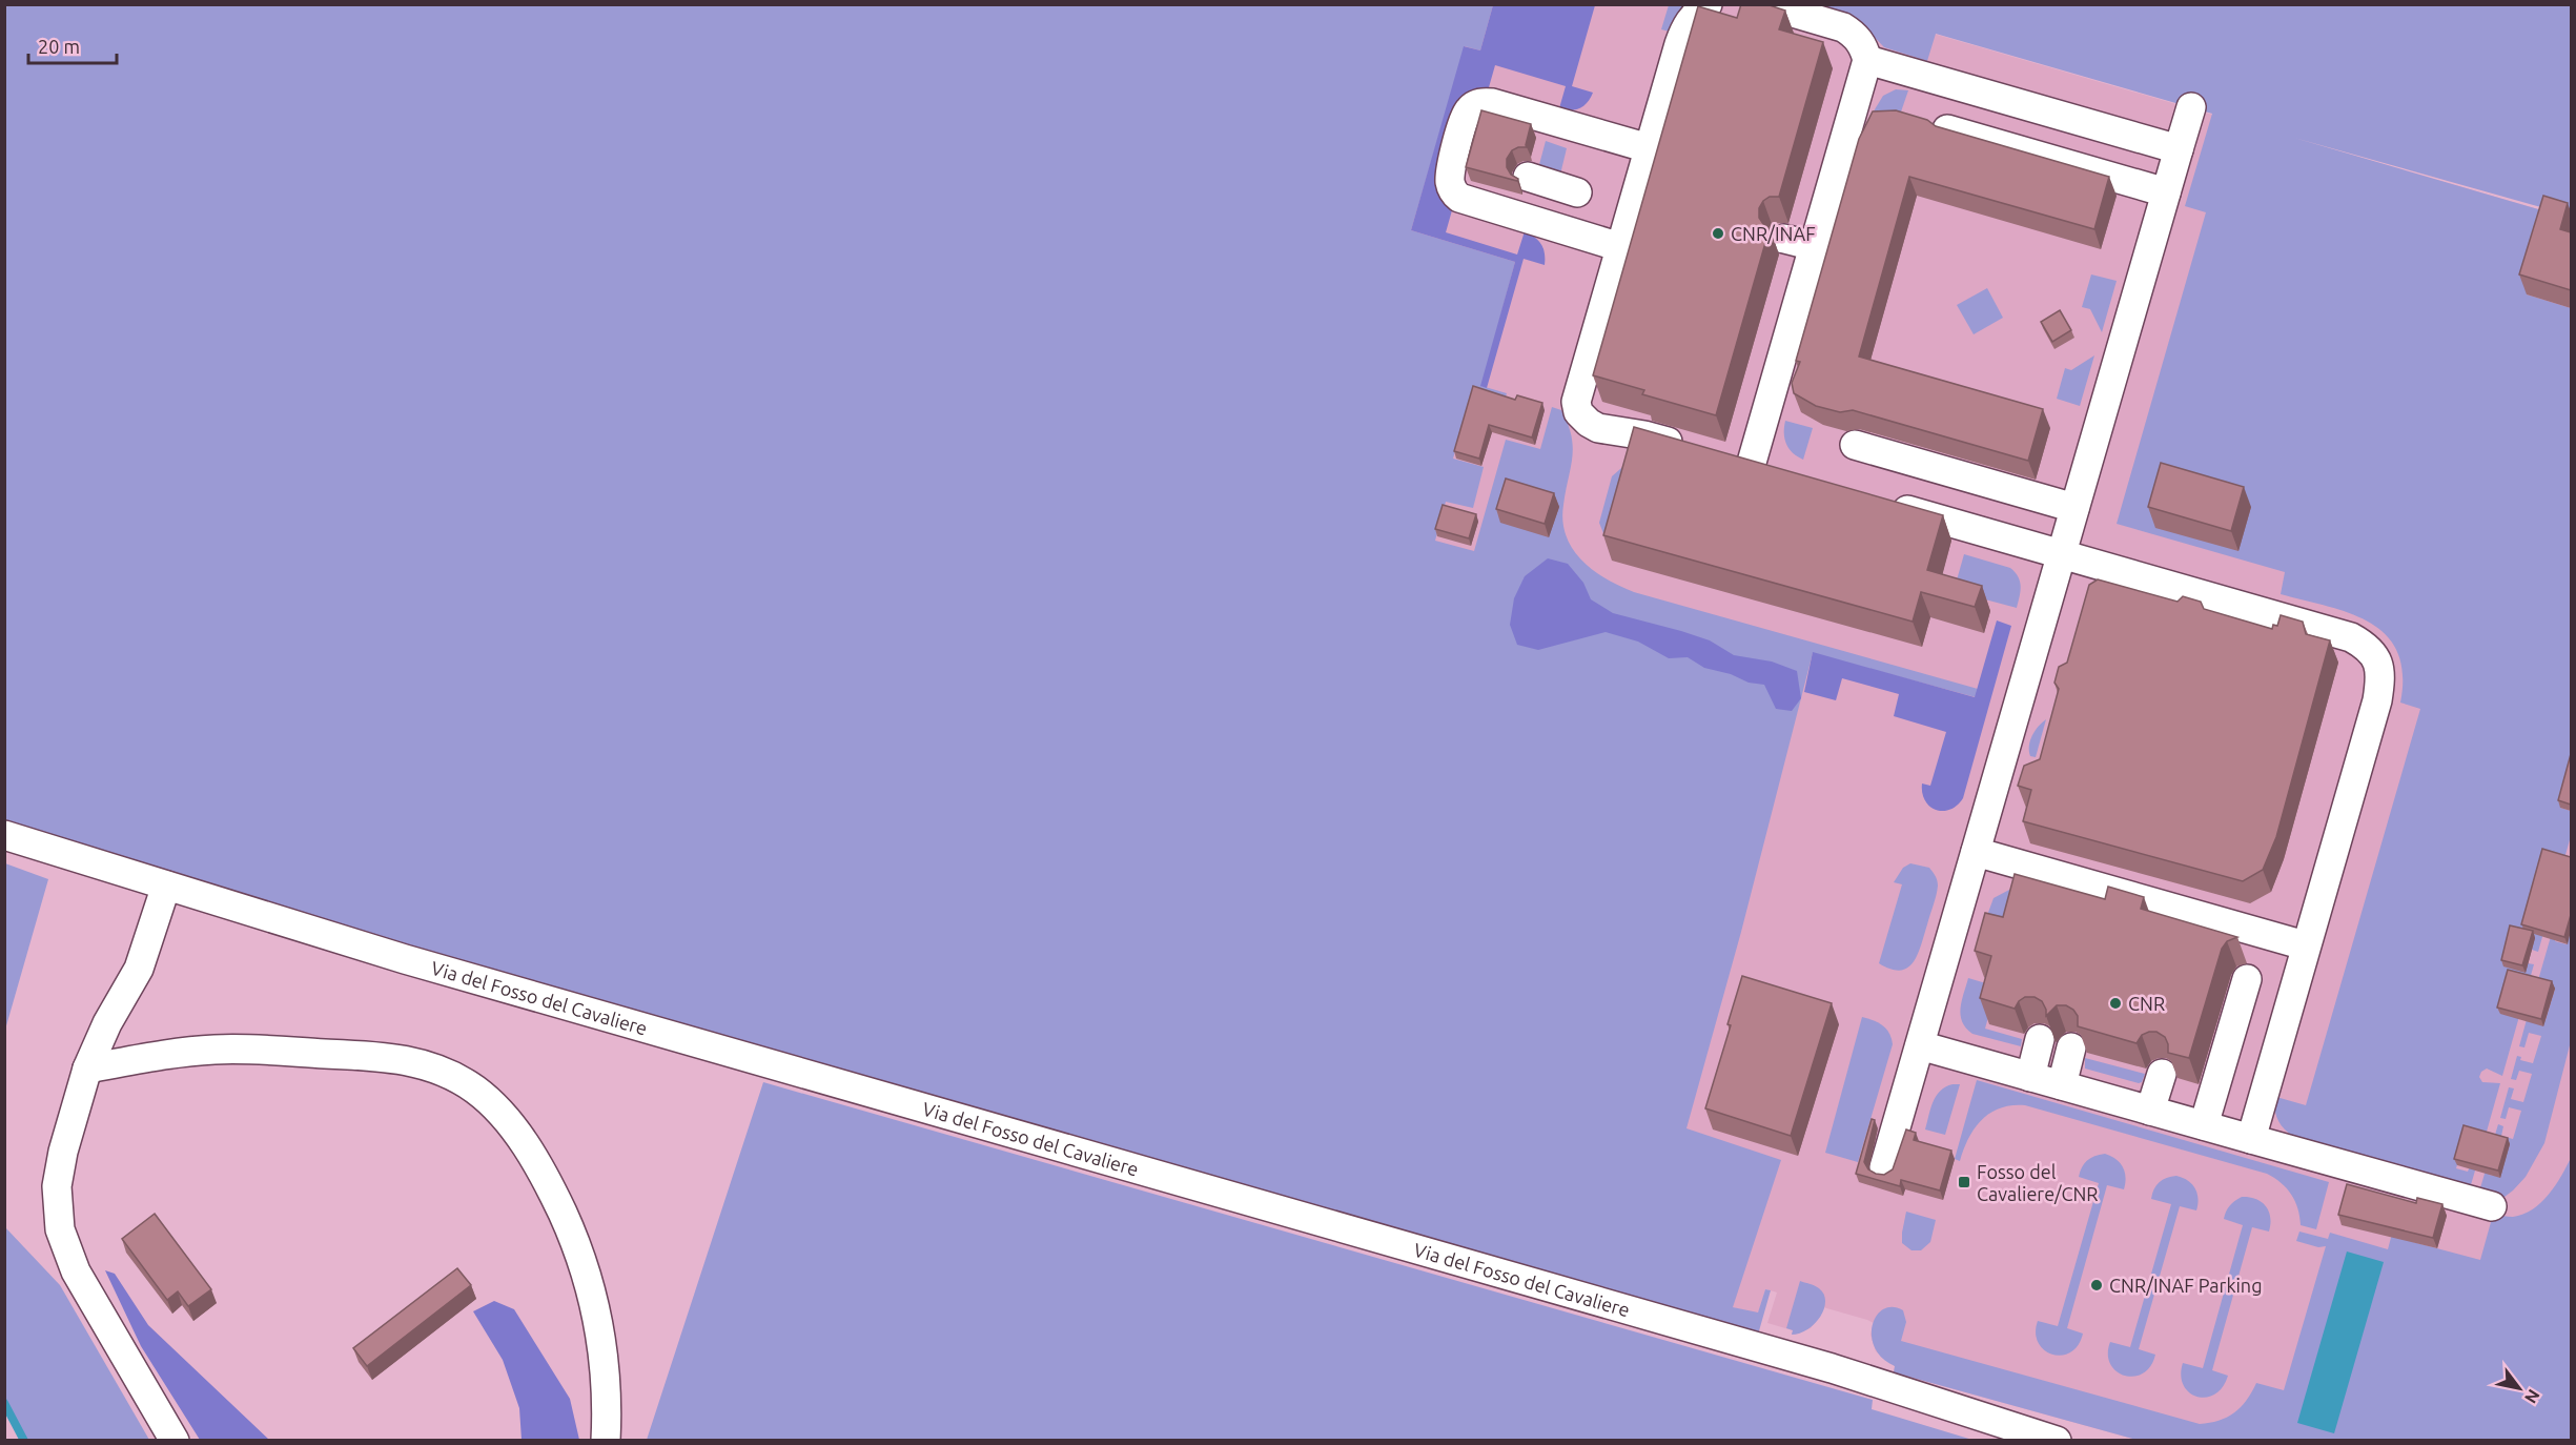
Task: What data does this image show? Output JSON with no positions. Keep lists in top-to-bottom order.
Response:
{
  "streets": {
    "street": ["Via del Fosso del Cavaliere"]
  },
  "places": {
    "other": ["CNR/INAF", "CNR", "CNR/INAF Parking"],
    "transit": ["Fosso del Cavaliere/CNR"]
  },
  "scale_bar": "20 m",
  "north": "bottom right"
}
